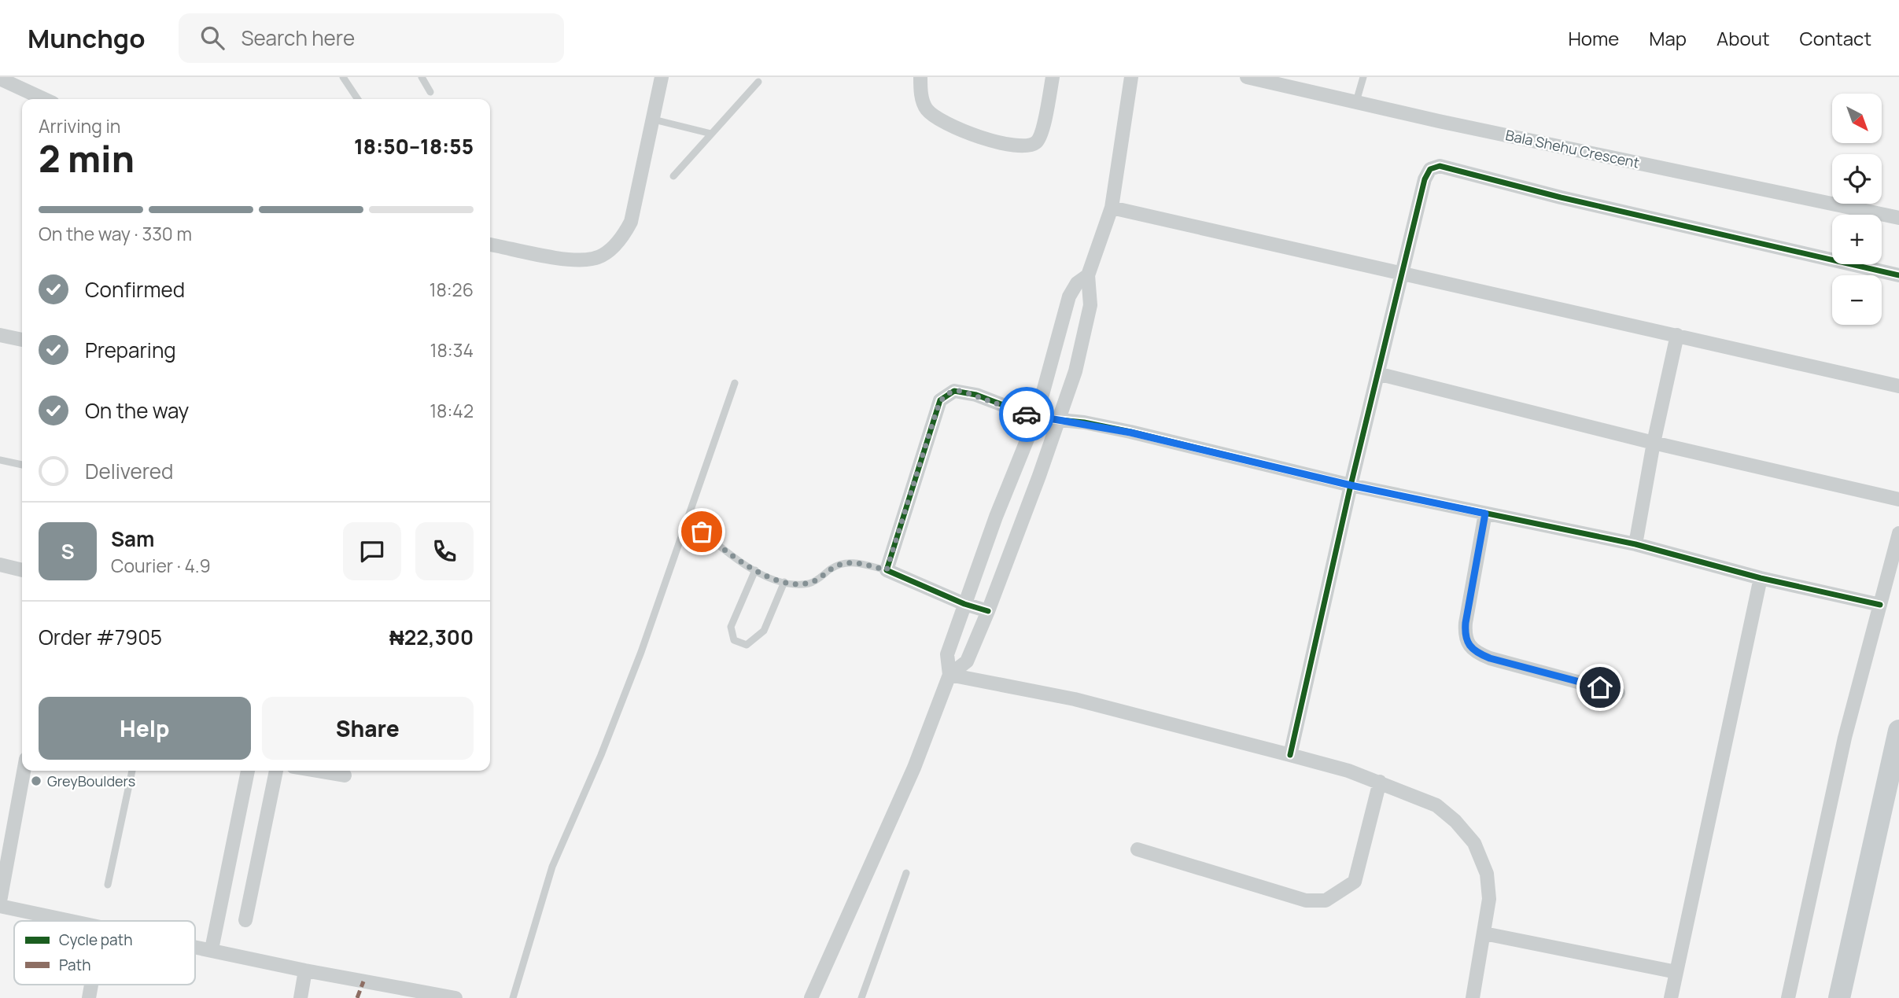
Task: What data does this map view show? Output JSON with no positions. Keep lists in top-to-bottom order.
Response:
{
  "streets": {
    "street": ["Bala Shehu Crescent"]
  },
  "places": ["GreyBoulders"],
  "legend": ["Cycle path", "Path"],
  "north": "bottom right",
  "page": {
    "header": "Munchgo",
    "search": "Search here",
    "nav": [
      "Home",
      "Map",
      "About",
      "Contact"
    ],
    "map_buttons": ["+", "−"],
    "heading": ["2 min", "Arriving in", "18:50–18:55"],
    "panel": [
      "Sam",
      "Courier · 4.9",
      "Order #7905",
      "₦22,300"
    ],
    "bar": "On the way · 330 m",
    "list": [
      ["Confirmed", "18:26"],
      ["Preparing", "18:34"],
      ["On the way", "18:42"],
      "Delivered"
    ],
    "round": "S",
    "buttons": ["Help", "Share"]
  }
}
